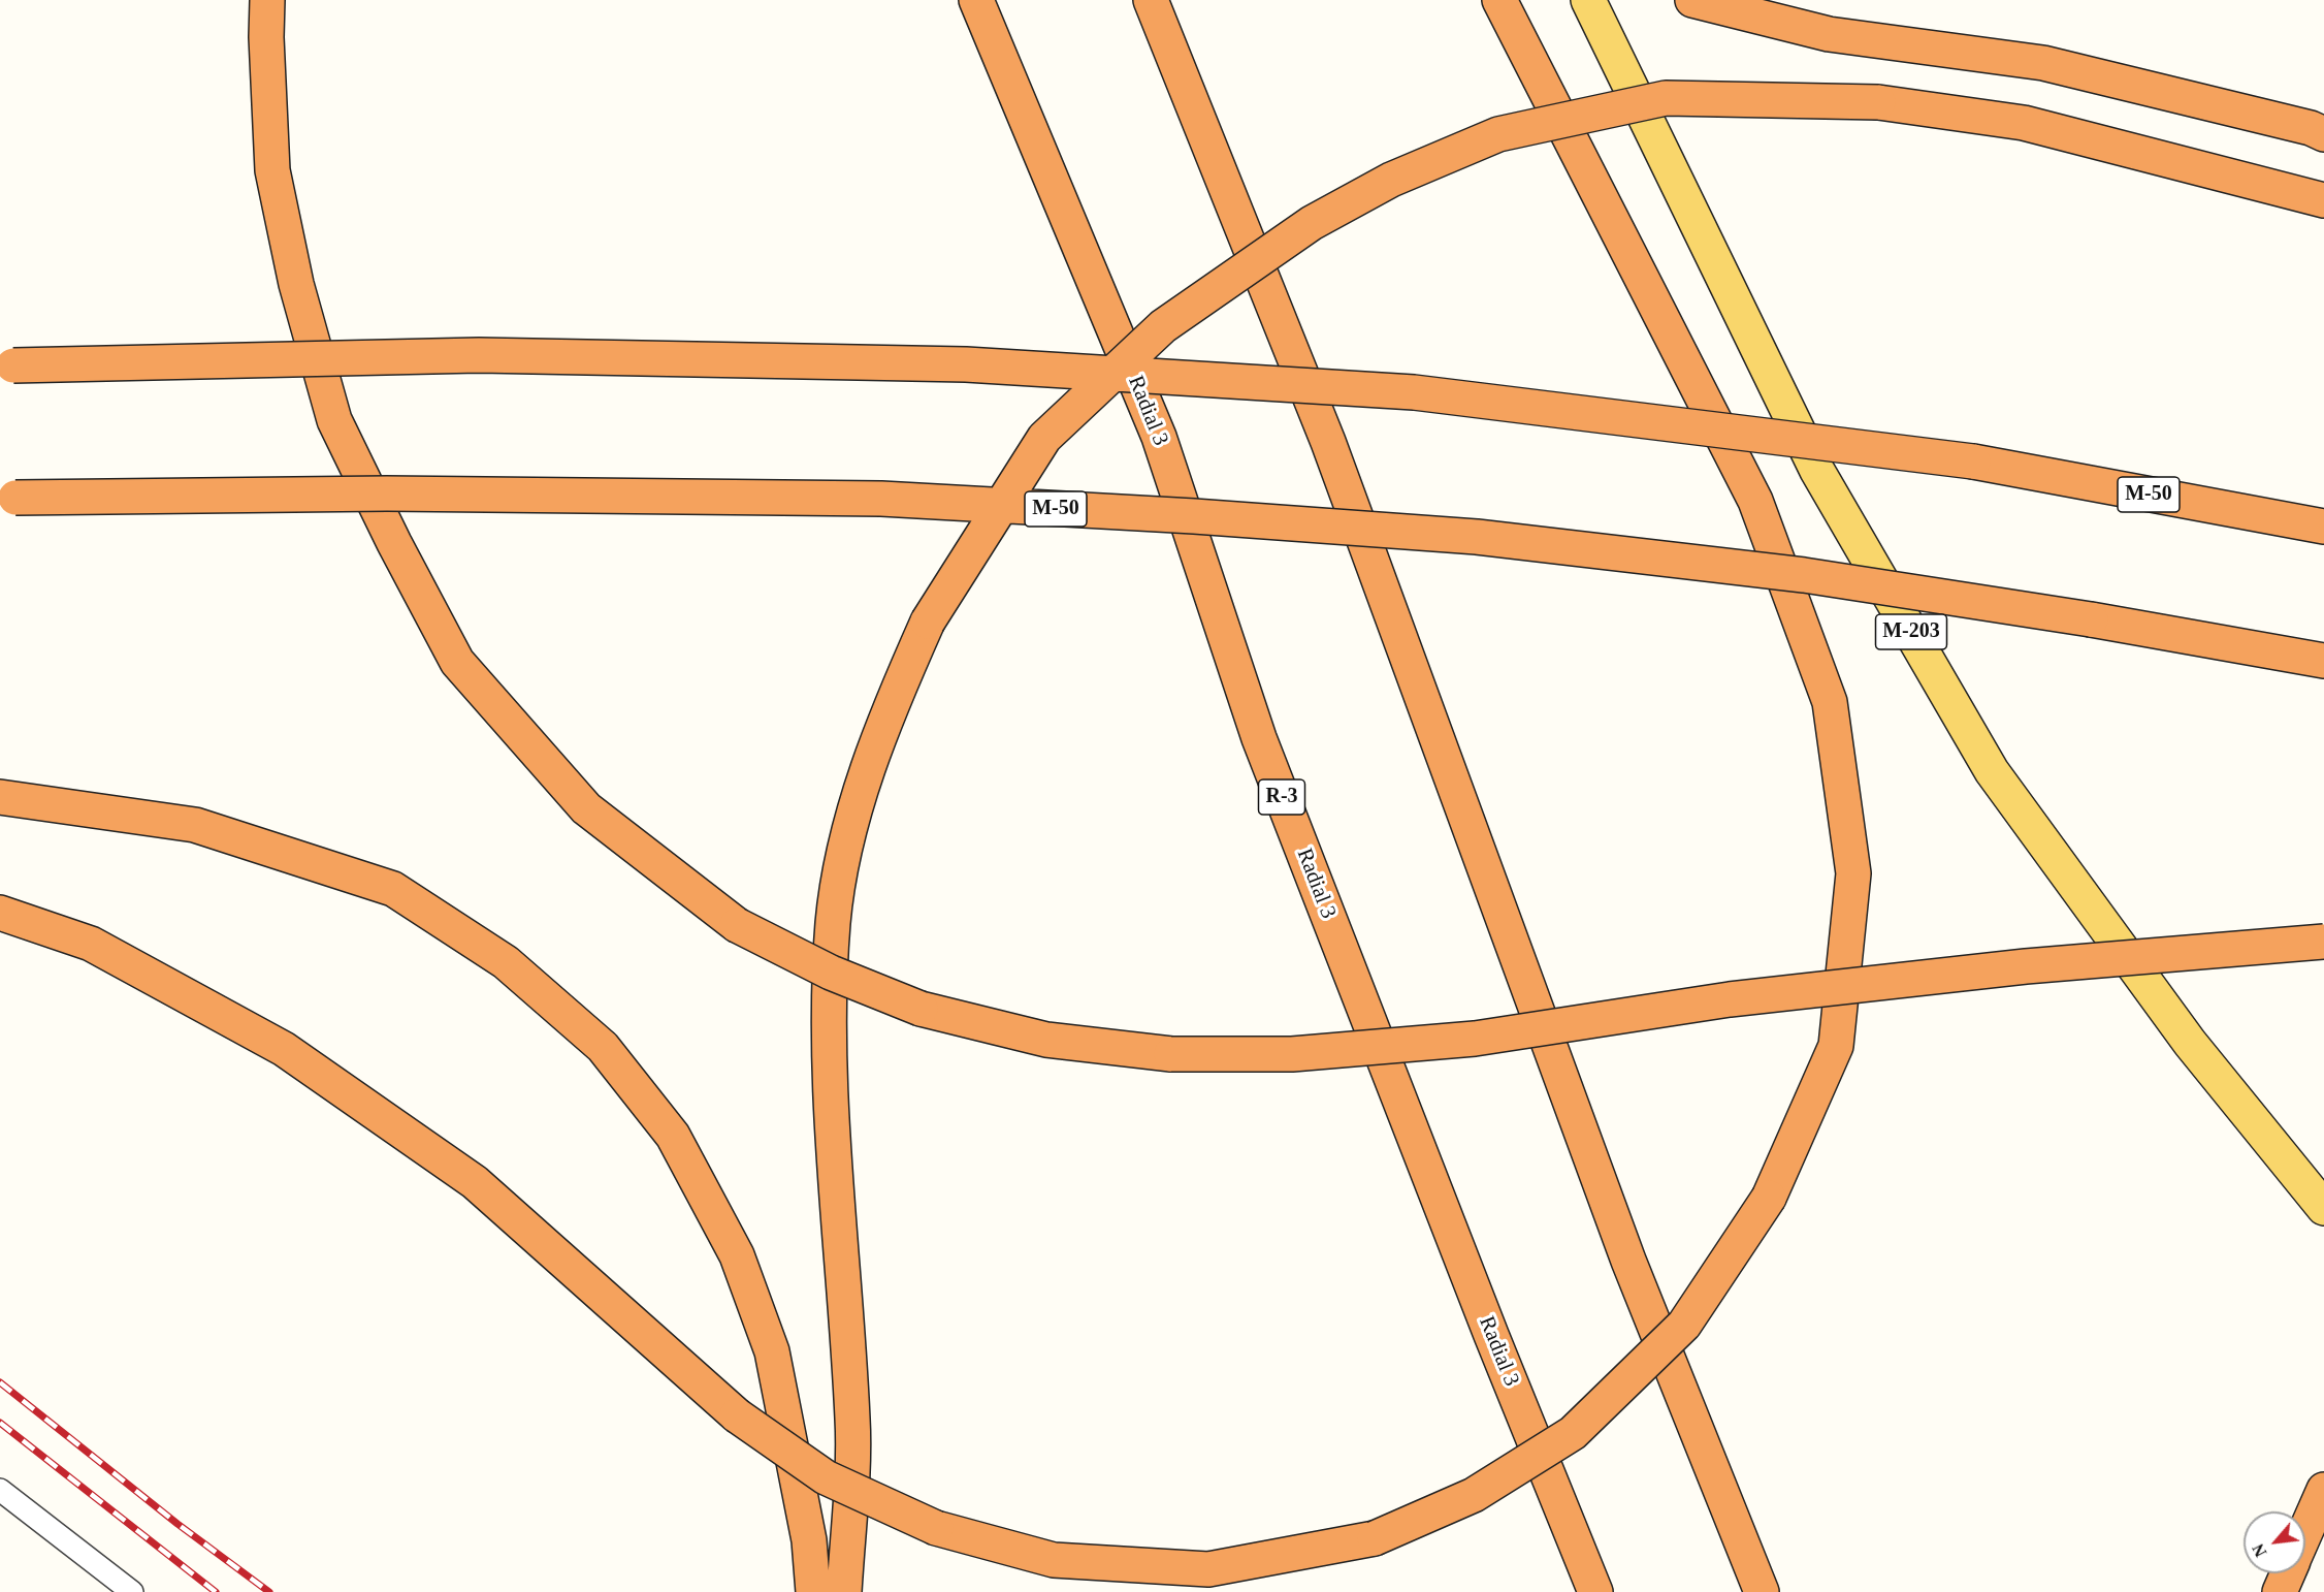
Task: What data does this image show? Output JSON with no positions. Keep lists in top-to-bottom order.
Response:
{
  "streets": {
    "highway": ["Radial 3", "M-50", "R-3"],
    "main road": ["M-203"]
  },
  "north": "bottom left"
}
